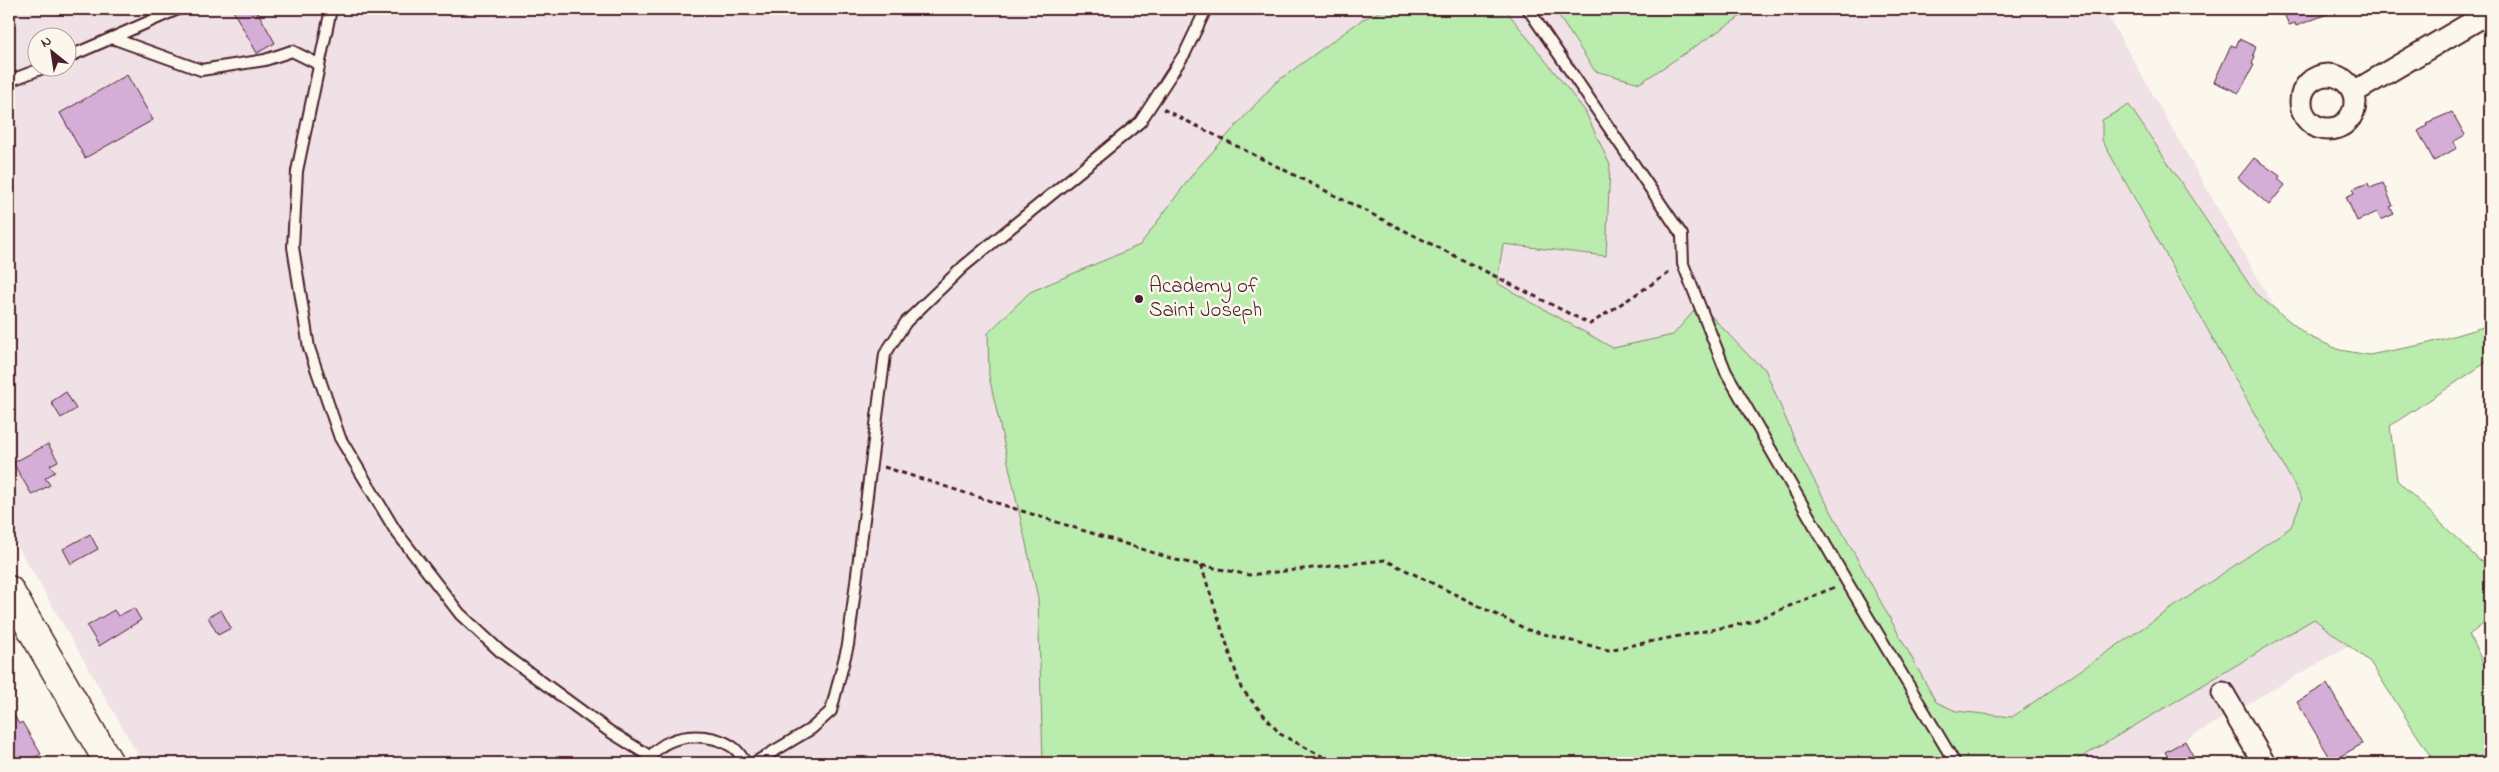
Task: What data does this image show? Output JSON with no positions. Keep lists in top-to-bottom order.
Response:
{
  "places": ["Academy of Saint Joseph"],
  "north": "top left"
}
